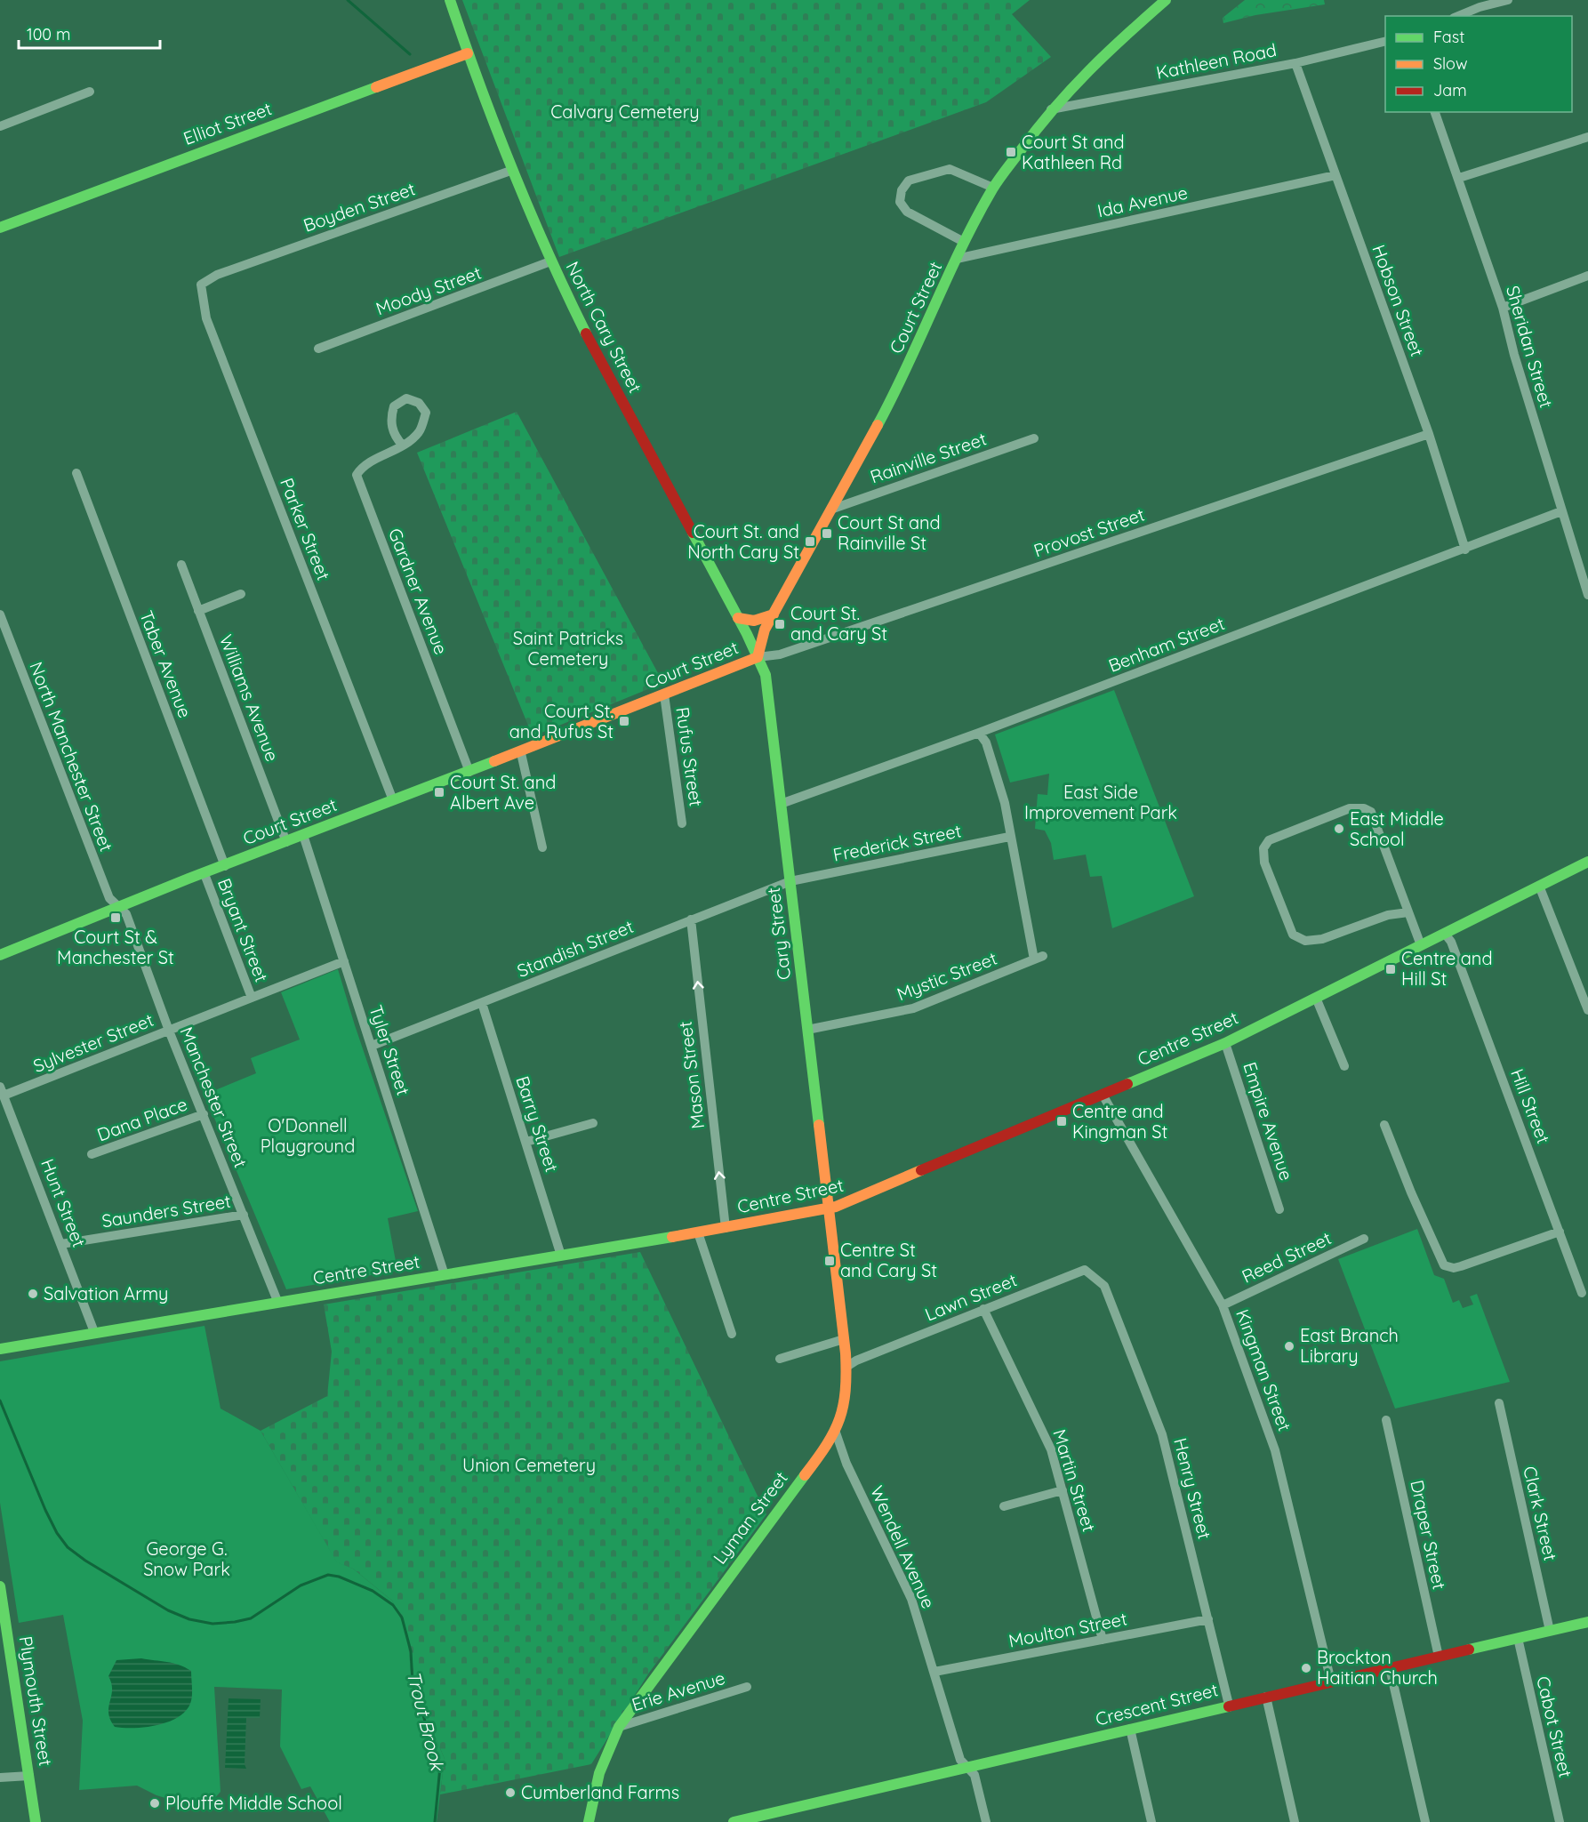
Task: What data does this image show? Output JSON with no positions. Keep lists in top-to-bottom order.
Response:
{
  "streets": {
    "main road": [
      "Elliot Street",
      "Court Street",
      "North Cary Street",
      "Cary Street",
      "Centre Street",
      "Lyman Street",
      "Plymouth Street",
      "Crescent Street"
    ],
    "street": [
      "Kathleen Road",
      "Ida Avenue",
      "Boyden Street",
      "Moody Street",
      "Hobson Street",
      "Sheridan Street",
      "Rainville Street",
      "Parker Street",
      "Provost Street",
      "Gardner Avenue",
      "Benham Street",
      "Taber Avenue",
      "Williams Avenue",
      "North Manchester Street",
      "Rufus Street",
      "Frederick Street",
      "Bryant Street",
      "Standish Street",
      "Mystic Street",
      "Sylvester Street",
      "Tyler Street",
      "Mason Street",
      "Manchester Street",
      "Hill Street",
      "Dana Place",
      "Empire Avenue",
      "Barry Street",
      "Hunt Street",
      "Saunders Street",
      "Reed Street",
      "Lawn Street",
      "Kingman Street",
      "Martin Street",
      "Henry Street",
      "Clark Street",
      "Draper Street",
      "Wendell Avenue",
      "Moulton Street",
      "Erie Avenue",
      "Cabot Street"
    ]
  },
  "crossings": [
    ["Kathleen Road", "Hobson Street"],
    ["Kathleen Road", "Court Street"],
    ["Elliot Street", "North Cary Street"],
    ["Ida Avenue", "Hobson Street"],
    ["Ida Avenue", "Court Street"],
    ["Boyden Street", "North Cary Street"],
    ["Boyden Street", "Parker Street"],
    ["Moody Street", "North Cary Street"],
    ["Hobson Street", "Provost Street"],
    ["Hobson Street", "Benham Street"],
    ["Court Street", "North Cary Street"],
    ["Court Street", "Rainville Street"],
    ["Court Street", "Parker Street"],
    ["Court Street", "Provost Street"],
    ["Court Street", "Gardner Avenue"],
    ["Court Street", "Taber Avenue"],
    ["Court Street", "Williams Avenue"],
    ["Court Street", "North Manchester Street"],
    ["Court Street", "Rufus Street"],
    ["Court Street", "Bryant Street"],
    ["Court Street", "Cary Street"],
    ["Court Street", "Tyler Street"],
    ["Court Street", "Manchester Street"],
    ["North Cary Street", "Provost Street"],
    ["North Cary Street", "Cary Street"],
    ["Sheridan Street", "Benham Street"],
    ["Provost Street", "Cary Street"],
    ["Benham Street", "Cary Street"],
    ["North Manchester Street", "Manchester Street"],
    ["Frederick Street", "Cary Street"],
    ["Frederick Street", "Standish Street"],
    ["Frederick Street", "Mystic Street"],
    ["Bryant Street", "Sylvester Street"],
    ["Cary Street", "Standish Street"],
    ["Cary Street", "Mystic Street"],
    ["Cary Street", "Centre Street"],
    ["Cary Street", "Lyman Street"],
    ["Standish Street", "Tyler Street"],
    ["Standish Street", "Mason Street"],
    ["Standish Street", "Barry Street"],
    ["Centre Street", "Tyler Street"],
    ["Centre Street", "Mason Street"],
    ["Centre Street", "Manchester Street"],
    ["Centre Street", "Hill Street"],
    ["Centre Street", "Empire Avenue"],
    ["Centre Street", "Barry Street"],
    ["Centre Street", "Hunt Street"],
    ["Centre Street", "Kingman Street"],
    ["Centre Street", "Lyman Street"],
    ["Sylvester Street", "Tyler Street"],
    ["Sylvester Street", "Manchester Street"],
    ["Sylvester Street", "Hunt Street"],
    ["Manchester Street", "Dana Place"],
    ["Manchester Street", "Saunders Street"],
    ["Hunt Street", "Saunders Street"],
    ["Reed Street", "Kingman Street"],
    ["Lawn Street", "Martin Street"],
    ["Lawn Street", "Henry Street"],
    ["Lawn Street", "Lyman Street"],
    ["Kingman Street", "Crescent Street"],
    ["Martin Street", "Moulton Street"],
    ["Henry Street", "Moulton Street"],
    ["Henry Street", "Crescent Street"],
    ["Clark Street", "Crescent Street"],
    ["Lyman Street", "Wendell Avenue"],
    ["Lyman Street", "Erie Avenue"],
    ["Draper Street", "Crescent Street"],
    ["Wendell Avenue", "Moulton Street"],
    ["Wendell Avenue", "Crescent Street"],
    ["Crescent Street", "Cabot Street"]
  ],
  "one_way": ["Mason Street"],
  "water": ["Trout Brook"],
  "parks": [
    "Calvary Cemetery",
    "Saint Patricks Cemetery",
    "East Side Improvement Park",
    "O'Donnell Playground",
    "Union Cemetery",
    "George G. Snow Park"
  ],
  "places": {
    "transit": [
      "Court St and Kathleen Rd",
      "Court St and Rainville St",
      "Court St. and North Cary St",
      "Court St. and Cary St",
      "Court St. and Rufus St",
      "Court St. and Albert Ave",
      "Court St & Manchester St",
      "Centre and Hill St",
      "Centre and Kingman St",
      "Centre St and Cary St"
    ],
    "other": [
      "East Middle School",
      "Salvation Army",
      "East Branch Library",
      "Brockton Haitian Church",
      "Cumberland Farms",
      "Plouffe Middle School"
    ]
  },
  "legend": ["Fast", "Slow", "Jam"],
  "scale_bar": "100 m"
}
